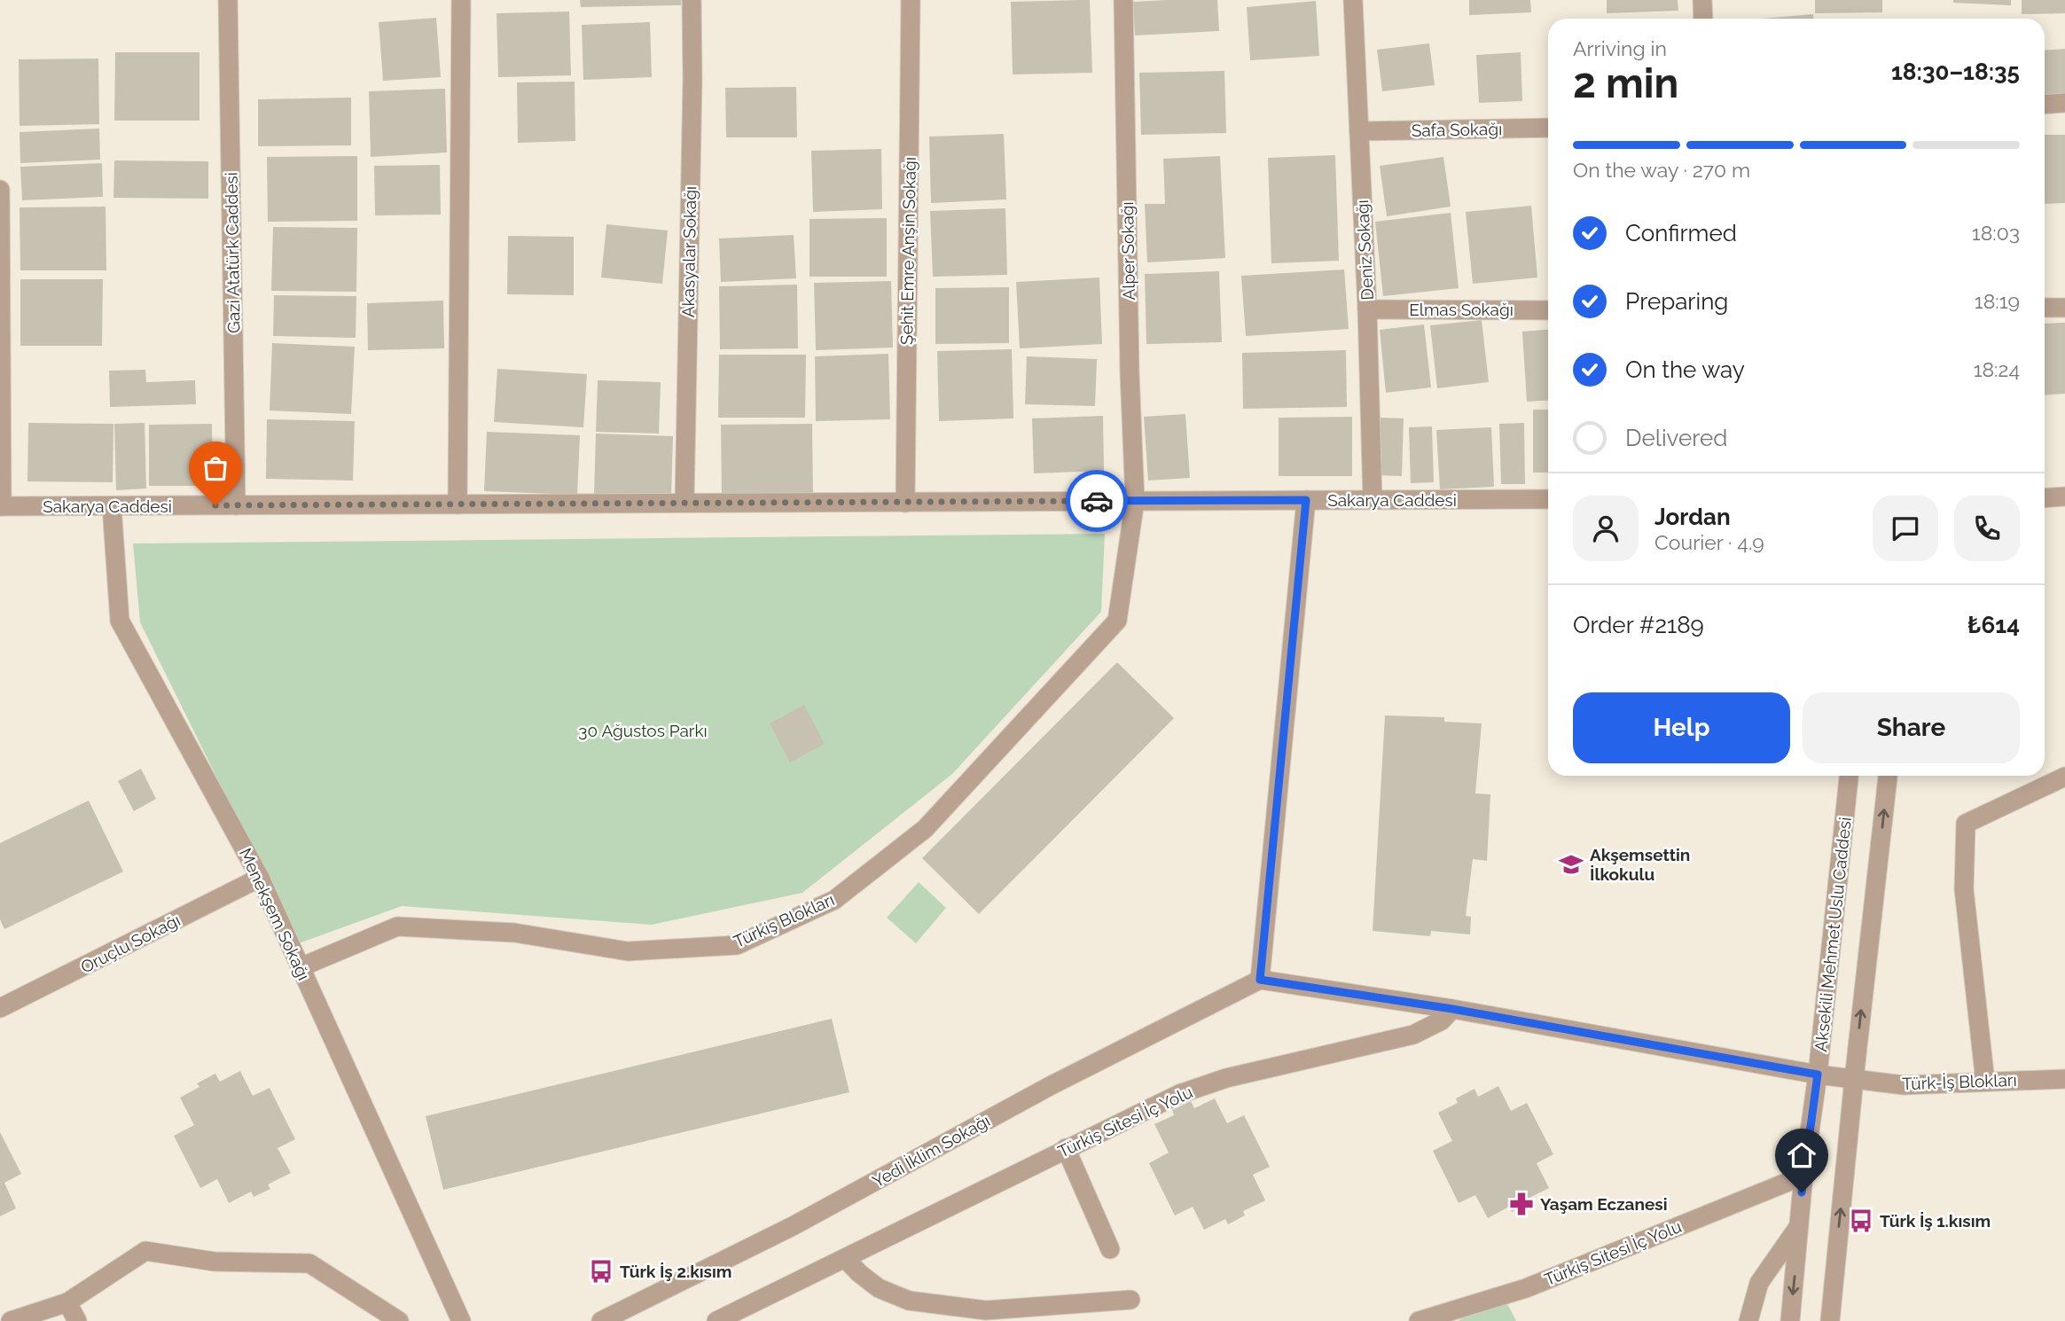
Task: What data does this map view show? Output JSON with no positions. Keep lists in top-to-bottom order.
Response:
{
  "streets": {
    "street": [
      "Safa Sokağı",
      "Deniz Sokağı",
      "Şehit Emre Anşin Sokağı",
      "Alper Sokağı",
      "Akasyalar Sokağı",
      "Gazi Atatürk Caddesi",
      "Elmas Sokağı",
      "Sakarya Caddesi",
      "Menekşem Sokağı",
      "Türkiş Blokları",
      "Aksekili Mehmet Uslu Caddesi",
      "Oruçlu Sokağı",
      "Türk-İş Blokları",
      "Türkiş Sitesi İç Yolu",
      "Yedi İklim Sokağı"
    ]
  },
  "crossings": [
    ["Safa Sokağı", "Deniz Sokağı"],
    ["Deniz Sokağı", "Elmas Sokağı"],
    ["Deniz Sokağı", "Sakarya Caddesi"],
    ["Şehit Emre Anşin Sokağı", "Sakarya Caddesi"],
    ["Alper Sokağı", "Sakarya Caddesi"],
    ["Alper Sokağı", "Türkiş Blokları"],
    ["Akasyalar Sokağı", "Sakarya Caddesi"],
    ["Gazi Atatürk Caddesi", "Sakarya Caddesi"],
    ["Sakarya Caddesi", "Menekşem Sokağı"],
    ["Sakarya Caddesi", "Türkiş Blokları"],
    ["Menekşem Sokağı", "Türkiş Blokları"],
    ["Menekşem Sokağı", "Oruçlu Sokağı"],
    ["Aksekili Mehmet Uslu Caddesi", "Türk-İş Blokları"],
    ["Aksekili Mehmet Uslu Caddesi", "Türkiş Sitesi İç Yolu"]
  ],
  "parks": ["30 Ağustos Parkı"],
  "places": {
    "school or university": ["Akşemsettin İlkokulu"],
    "pharmacy": ["Yaşam Eczanesi"],
    "bus stop": ["Türk İş 1.kısım", "Türk İş 2.kısım"]
  },
  "page": {
    "heading": ["2 min", "Arriving in", "18:30–18:35"],
    "panel": [
      "Jordan",
      "Courier · 4.9",
      "Order #2189",
      "₺614"
    ],
    "bar": "On the way · 270 m",
    "list": [
      ["Confirmed", "18:03"],
      ["Preparing", "18:19"],
      ["On the way", "18:24"],
      "Delivered"
    ],
    "buttons": ["Help", "Share"]
  }
}
